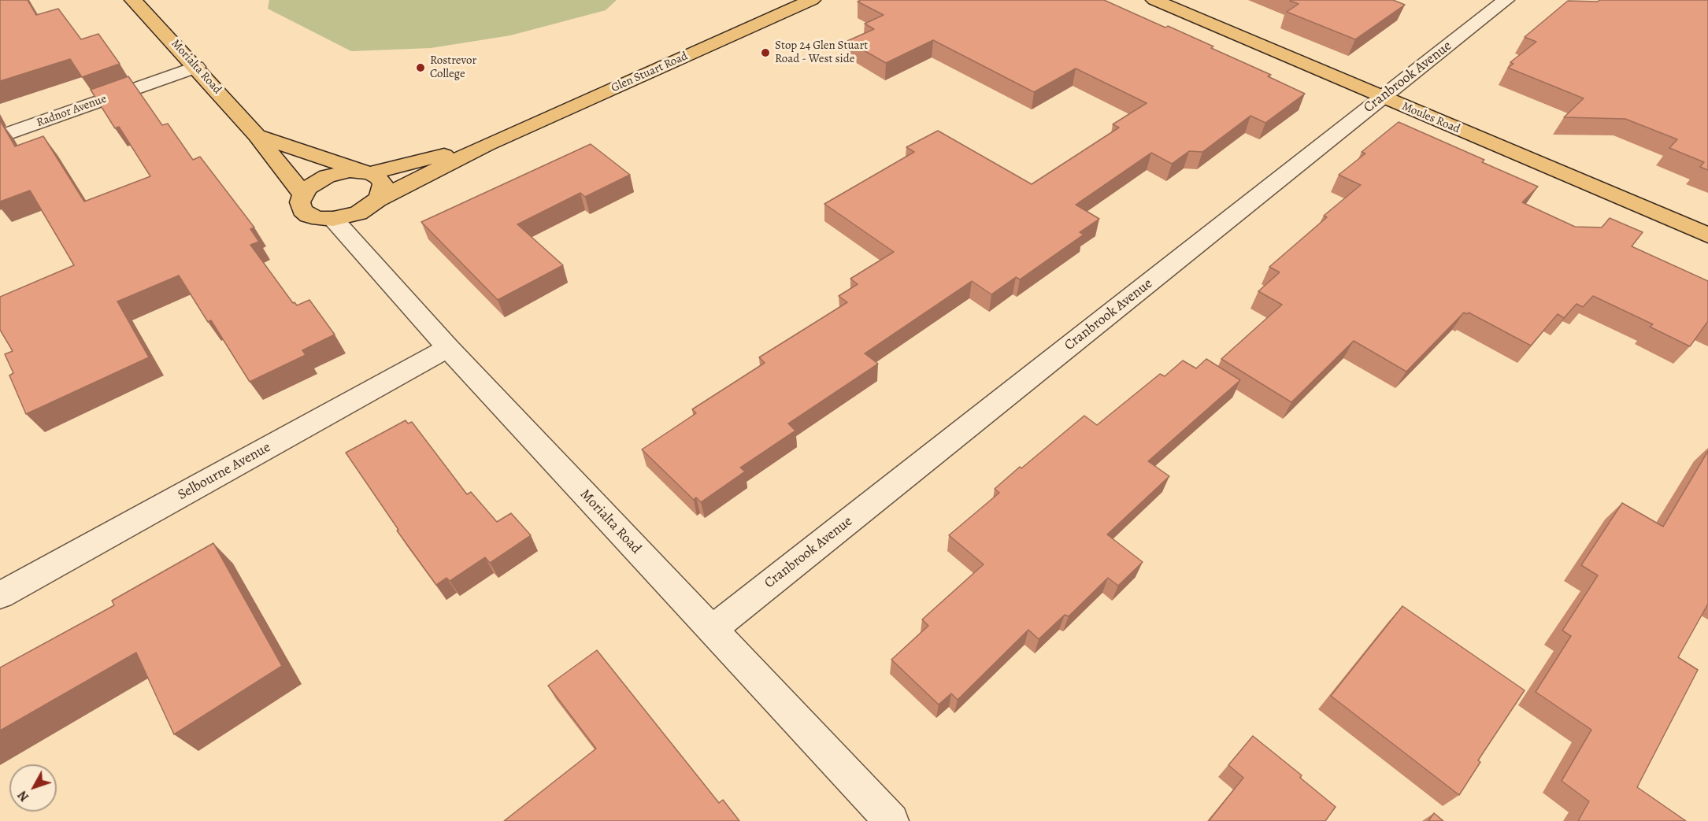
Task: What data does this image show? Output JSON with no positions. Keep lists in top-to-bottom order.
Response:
{
  "streets": {
    "main road": ["Morialta Road", "Glen Stuart Road", "Moules Road"],
    "street": ["Cranbrook Avenue", "Radnor Avenue", "Selbourne Avenue"]
  },
  "crossings": [
    ["Morialta Road", "Glen Stuart Road"],
    ["Morialta Road", "Cranbrook Avenue"],
    ["Morialta Road", "Radnor Avenue"],
    ["Morialta Road", "Selbourne Avenue"],
    ["Cranbrook Avenue", "Moules Road"]
  ],
  "places": ["Stop 24 Glen Stuart Road - West side", "Rostrevor College"],
  "north": "bottom left"
}
